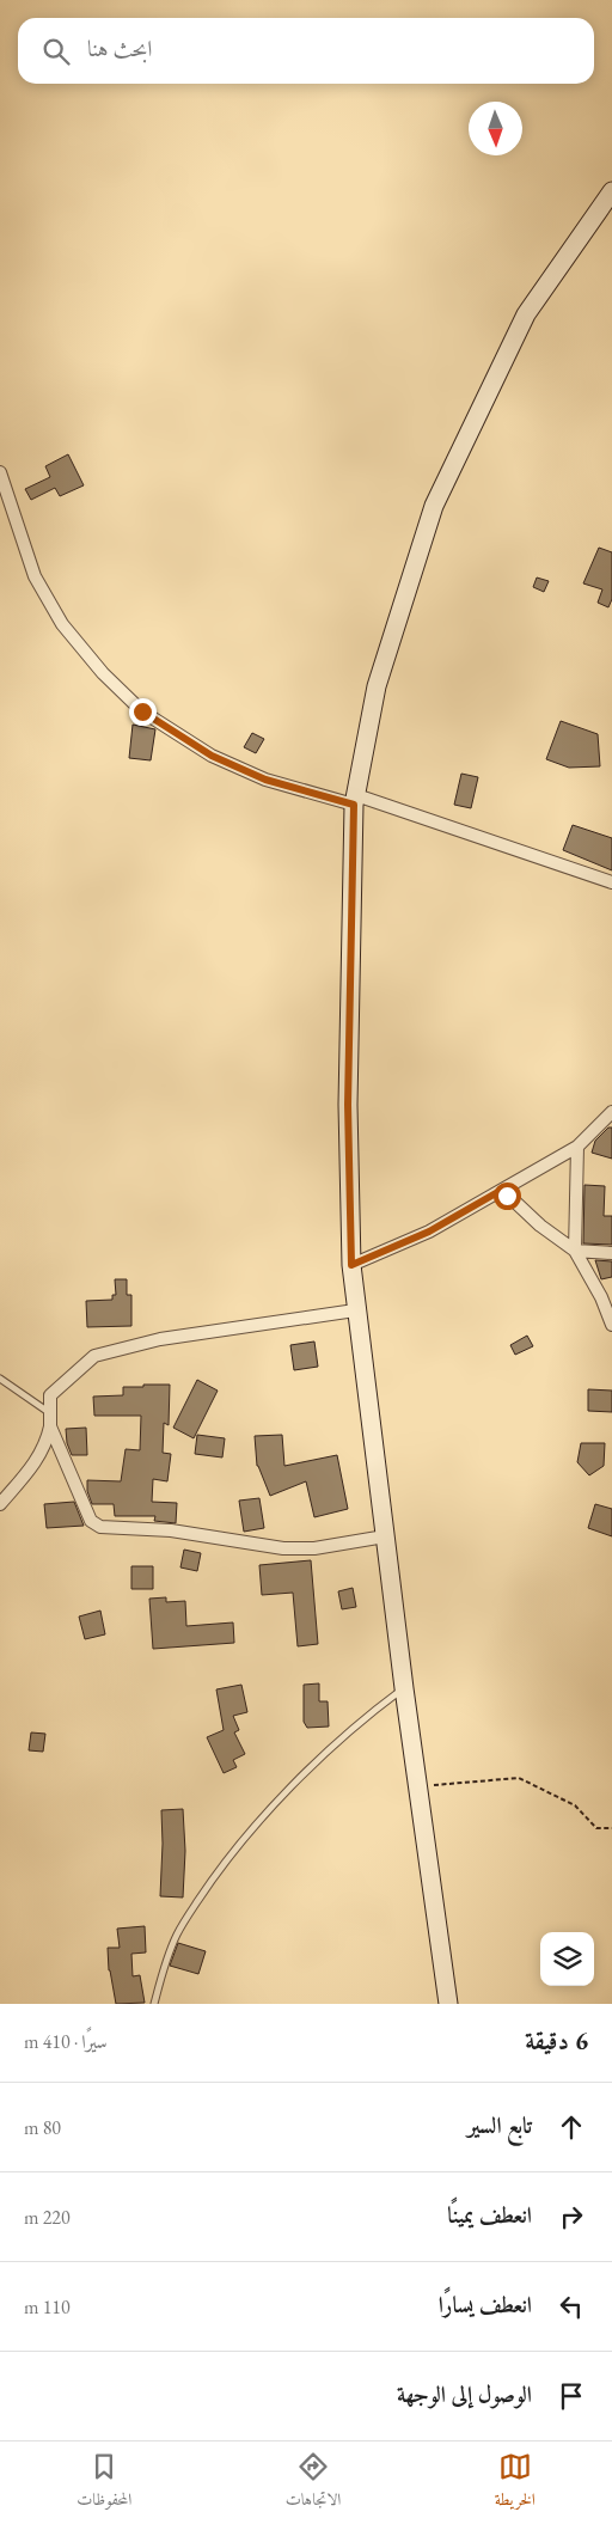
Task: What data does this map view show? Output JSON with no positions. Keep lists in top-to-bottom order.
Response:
{
  "north": "bottom",
  "page": {
    "search": "ابحث هنا",
    "heading": ["6 دقيقة", "سيرًا · 410 m"],
    "list": [
      ["تابع السير", "80 m"],
      ["انعطف يمينًا", "220 m"],
      ["انعطف يسارًا", "110 m"],
      "الوصول إلى الوجهة"
    ],
    "nav": ["الخريطة", "الاتجاهات", "المحفوظات"]
  }
}
